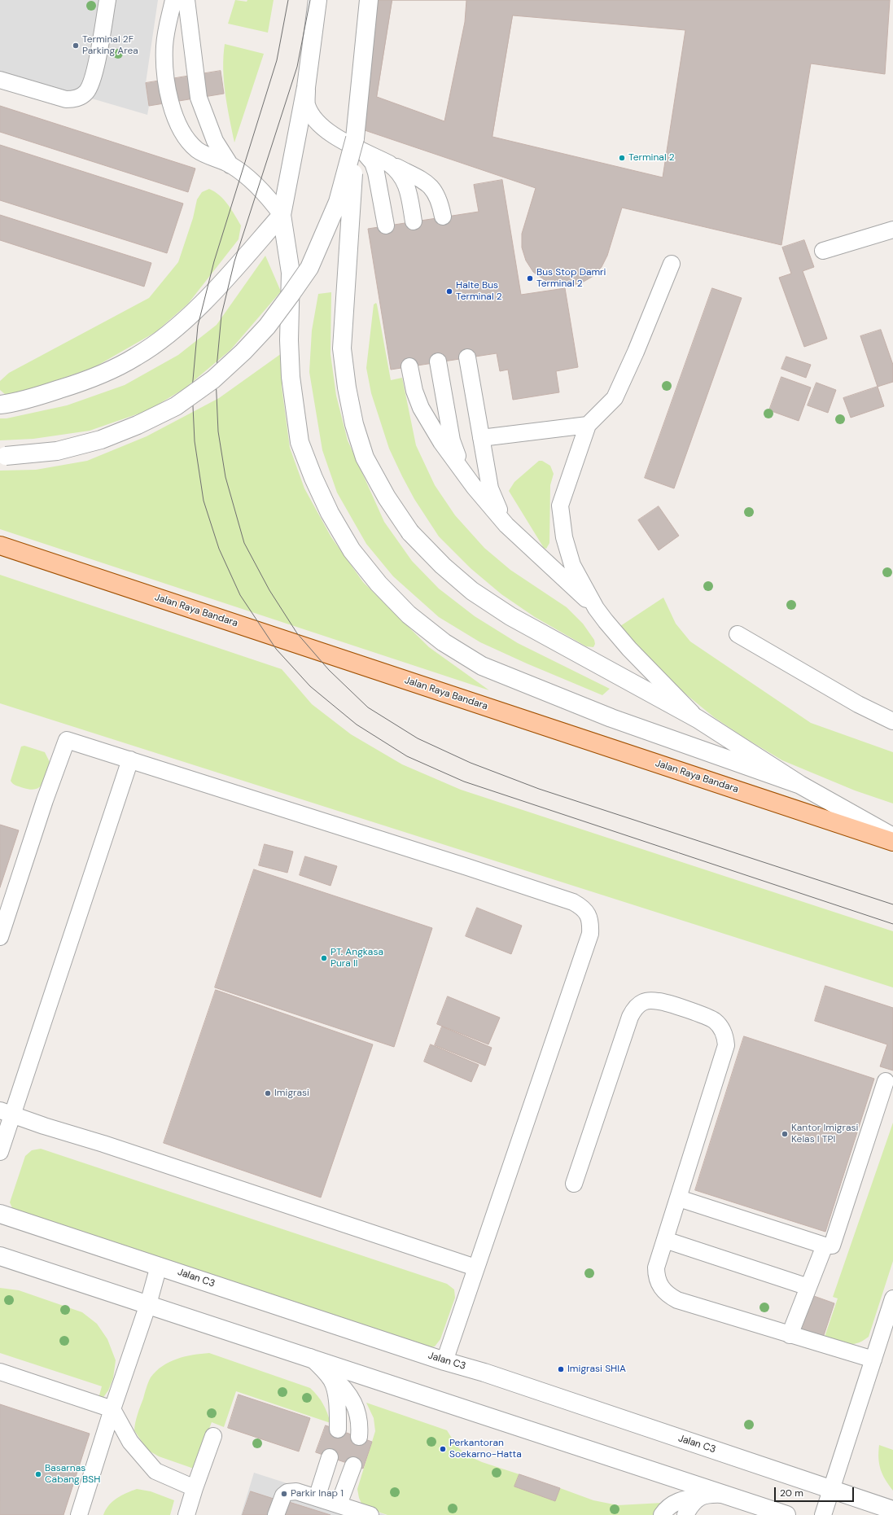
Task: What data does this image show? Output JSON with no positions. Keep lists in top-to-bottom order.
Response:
{
  "streets": {
    "main road": ["Jalan Raya Bandara"],
    "street": ["Jalan C3"]
  },
  "places": [
    "Terminal 2F Parking Area",
    "Terminal 2",
    "Bus Stop Damri Terminal 2",
    "Halte Bus Terminal 2",
    "PT. Angkasa Pura II",
    "Imigrasi",
    "Kantor Imigrasi Kelas I TPI",
    "Imigrasi SHIA",
    "Perkantoran Soekarno-Hatta",
    "Basarnas Cabang BSH",
    "Parkir Inap 1"
  ],
  "scale_bar": "20 m"
}
